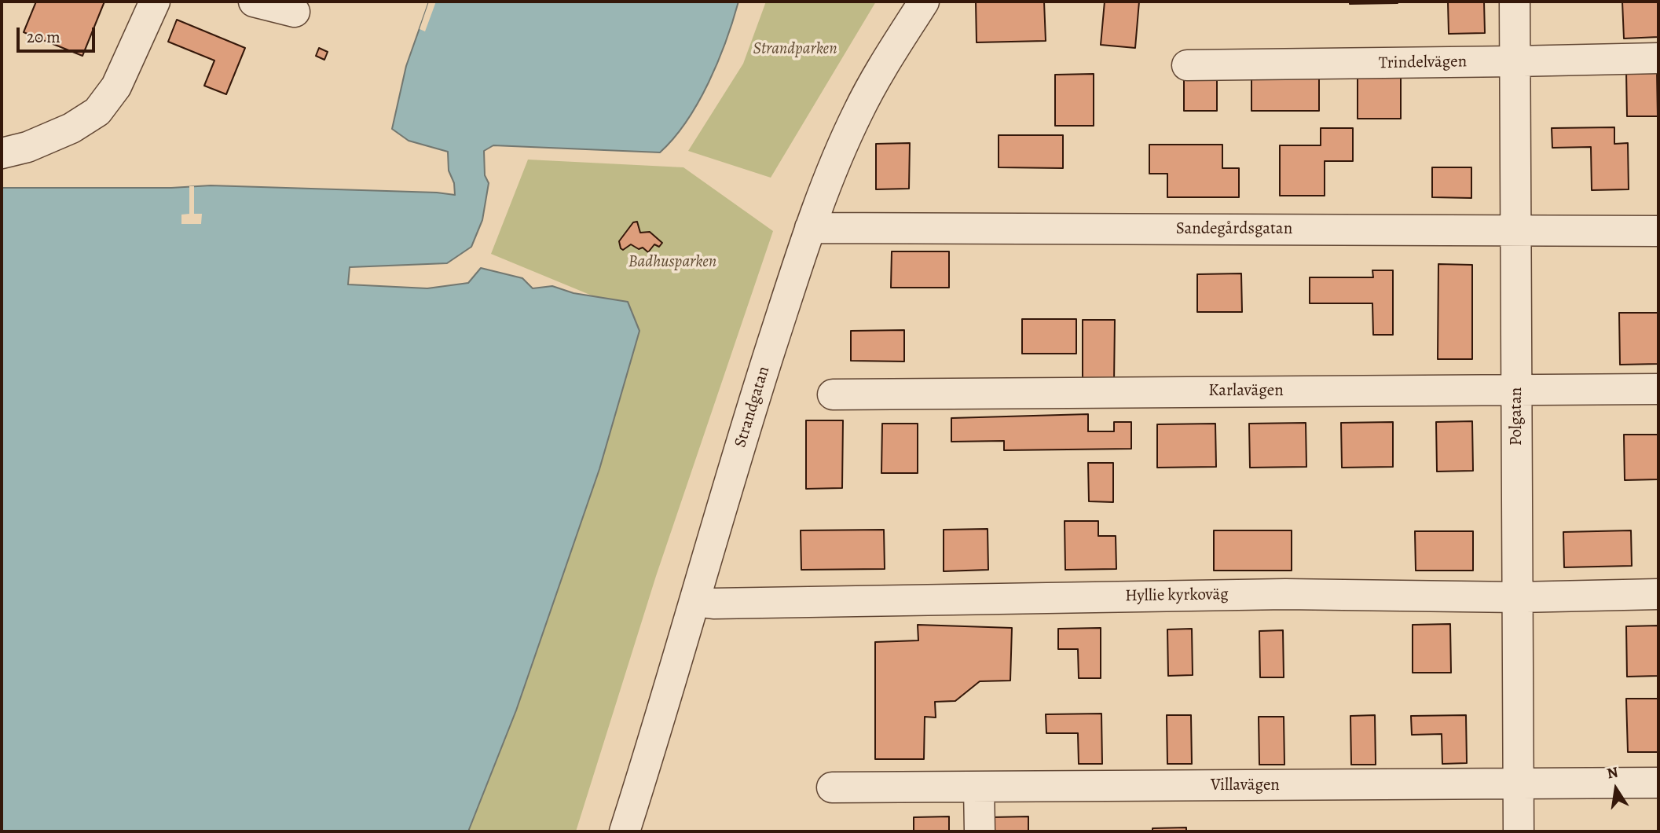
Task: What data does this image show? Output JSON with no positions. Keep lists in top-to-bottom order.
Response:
{
  "streets": {
    "street": [
      "Trindelvägen",
      "Sandegårdsgatan",
      "Karlavägen",
      "Strandgatan",
      "Polgatan",
      "Hyllie kyrkoväg",
      "Villavägen"
    ]
  },
  "crossings": [
    ["Trindelvägen", "Polgatan"],
    ["Sandegårdsgatan", "Strandgatan"],
    ["Sandegårdsgatan", "Polgatan"],
    ["Karlavägen", "Polgatan"],
    ["Strandgatan", "Hyllie kyrkoväg"],
    ["Polgatan", "Hyllie kyrkoväg"],
    ["Polgatan", "Villavägen"]
  ],
  "parks": ["Strandparken", "Badhusparken"],
  "scale_bar": "20 m",
  "north": "top"
}
